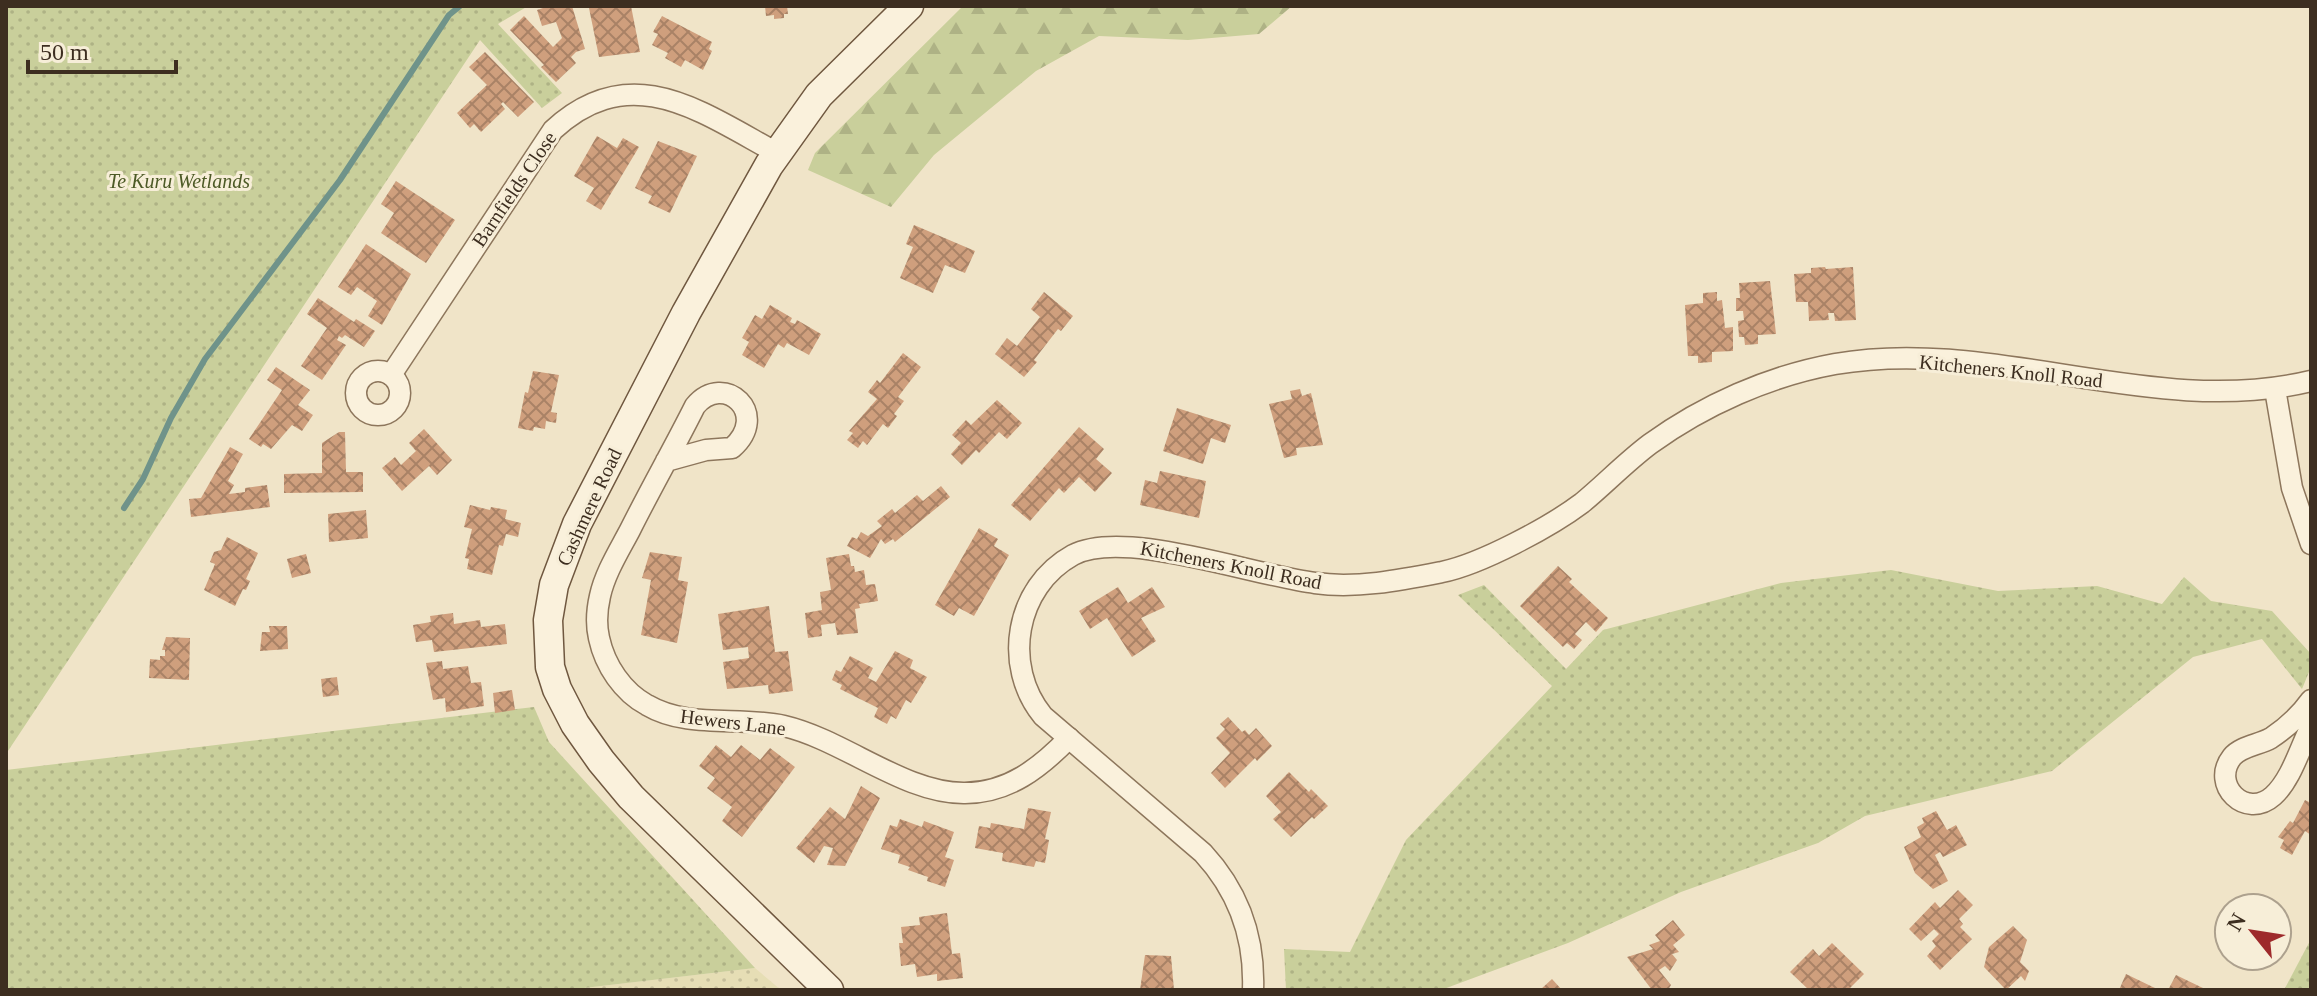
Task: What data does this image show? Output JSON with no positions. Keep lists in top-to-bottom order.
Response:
{
  "streets": {
    "street": [
      "Barnfields Close",
      "Kitcheners Knoll Road",
      "Cashmere Road",
      "Hewers Lane"
    ]
  },
  "crossings": [
    ["Barnfields Close", "Cashmere Road"],
    ["Kitcheners Knoll Road", "Hewers Lane"]
  ],
  "parks": ["Te Kuru Wetlands"],
  "scale_bar": "50 m",
  "north": "top left"
}
